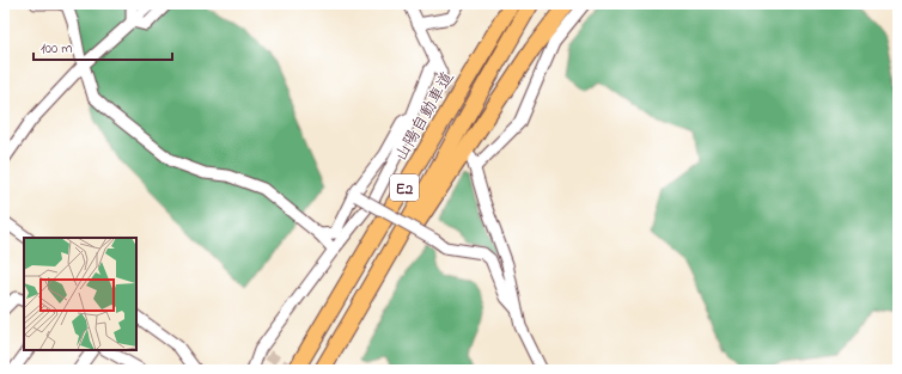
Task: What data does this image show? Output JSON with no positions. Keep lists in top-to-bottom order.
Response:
{
  "streets": {
    "highway": ["山陽自動車道", "E2"]
  },
  "scale_bar": "100 m"
}
